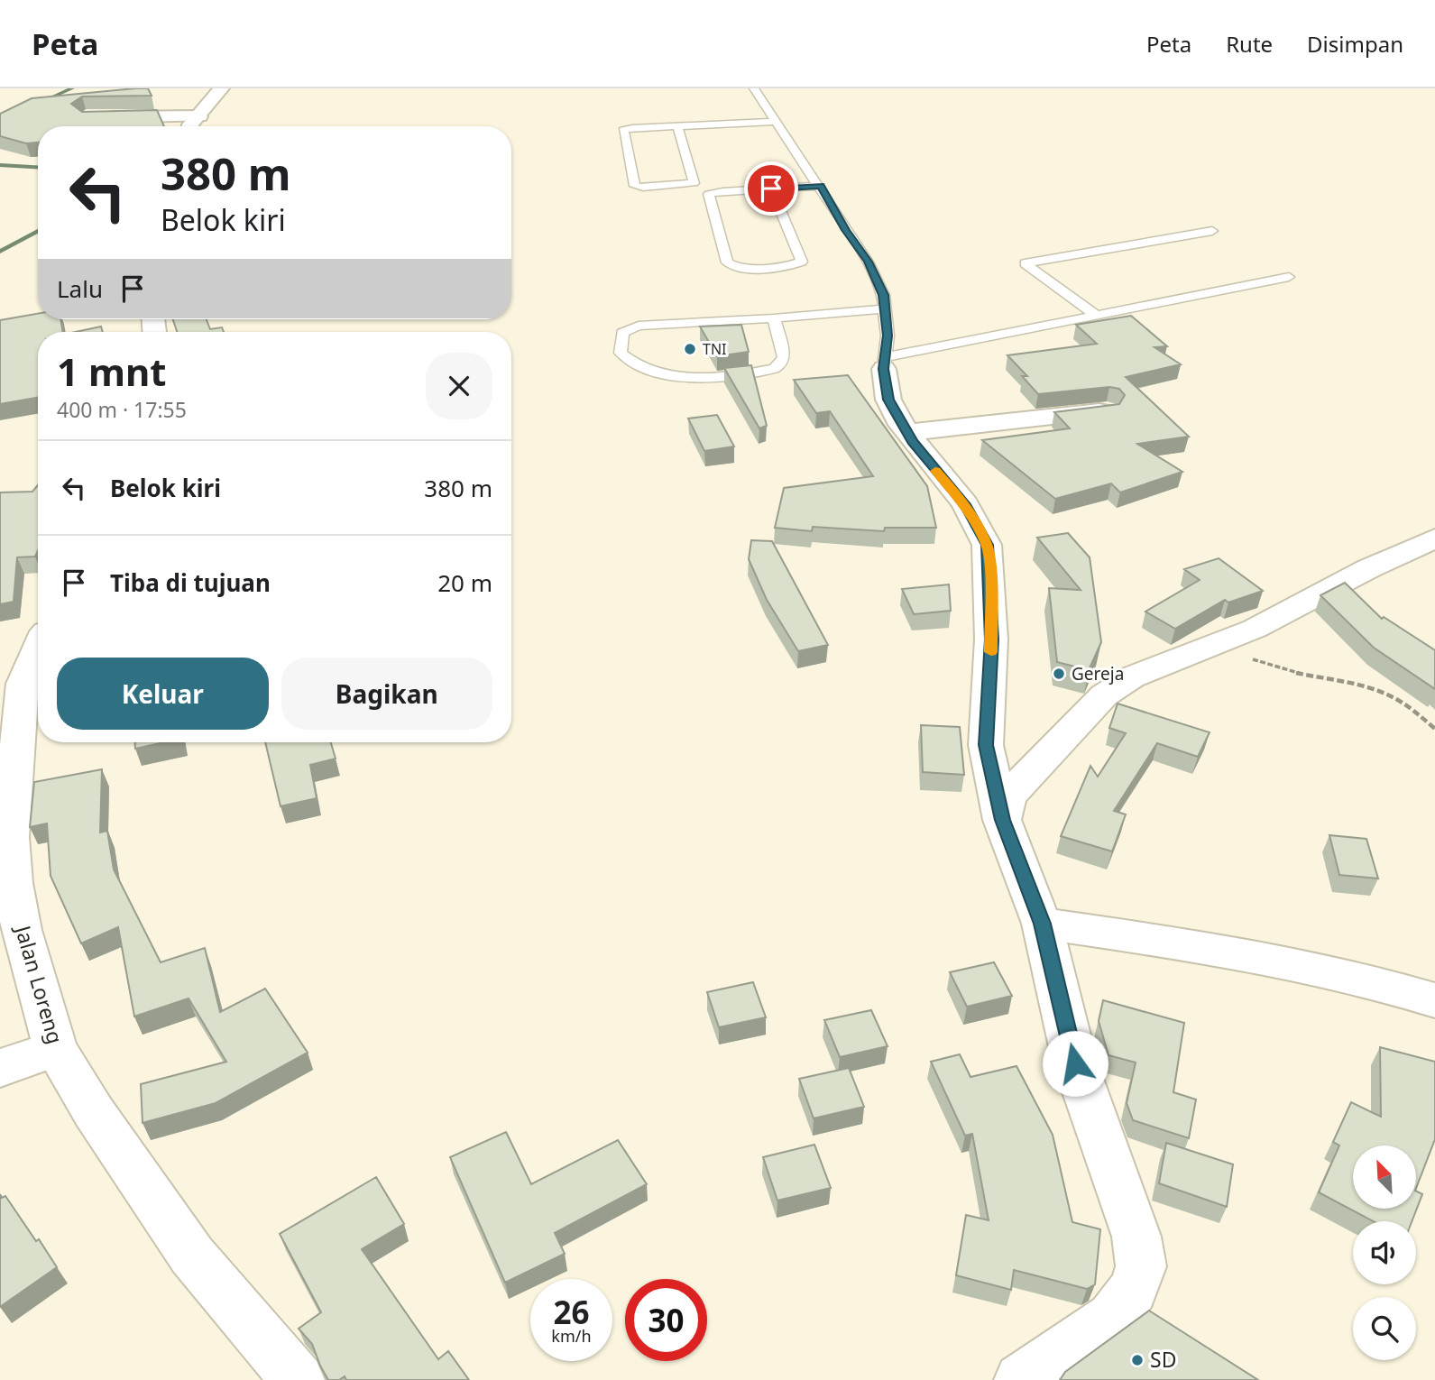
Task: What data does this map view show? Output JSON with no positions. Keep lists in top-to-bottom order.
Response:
{
  "streets": {
    "street": ["Jalan Loreng"]
  },
  "places": ["TNI", "Gereja", "SD"],
  "north": "top left",
  "page": {
    "header": "Peta",
    "nav": ["Peta", "Rute", "Disimpan"],
    "turn": ["380 m", "Belok kiri"],
    "then": "Lalu",
    "heading": ["1 mnt", "400 m · 17:55"],
    "list": [
      {
        "name": "Belok kiri",
        "value": "380 m"
      },
      {
        "name": "Tiba di tujuan",
        "value": "20 m"
      }
    ],
    "buttons": ["Keluar", "Bagikan"],
    "speed": "26 km/h",
    "limit": "30"
  }
}
